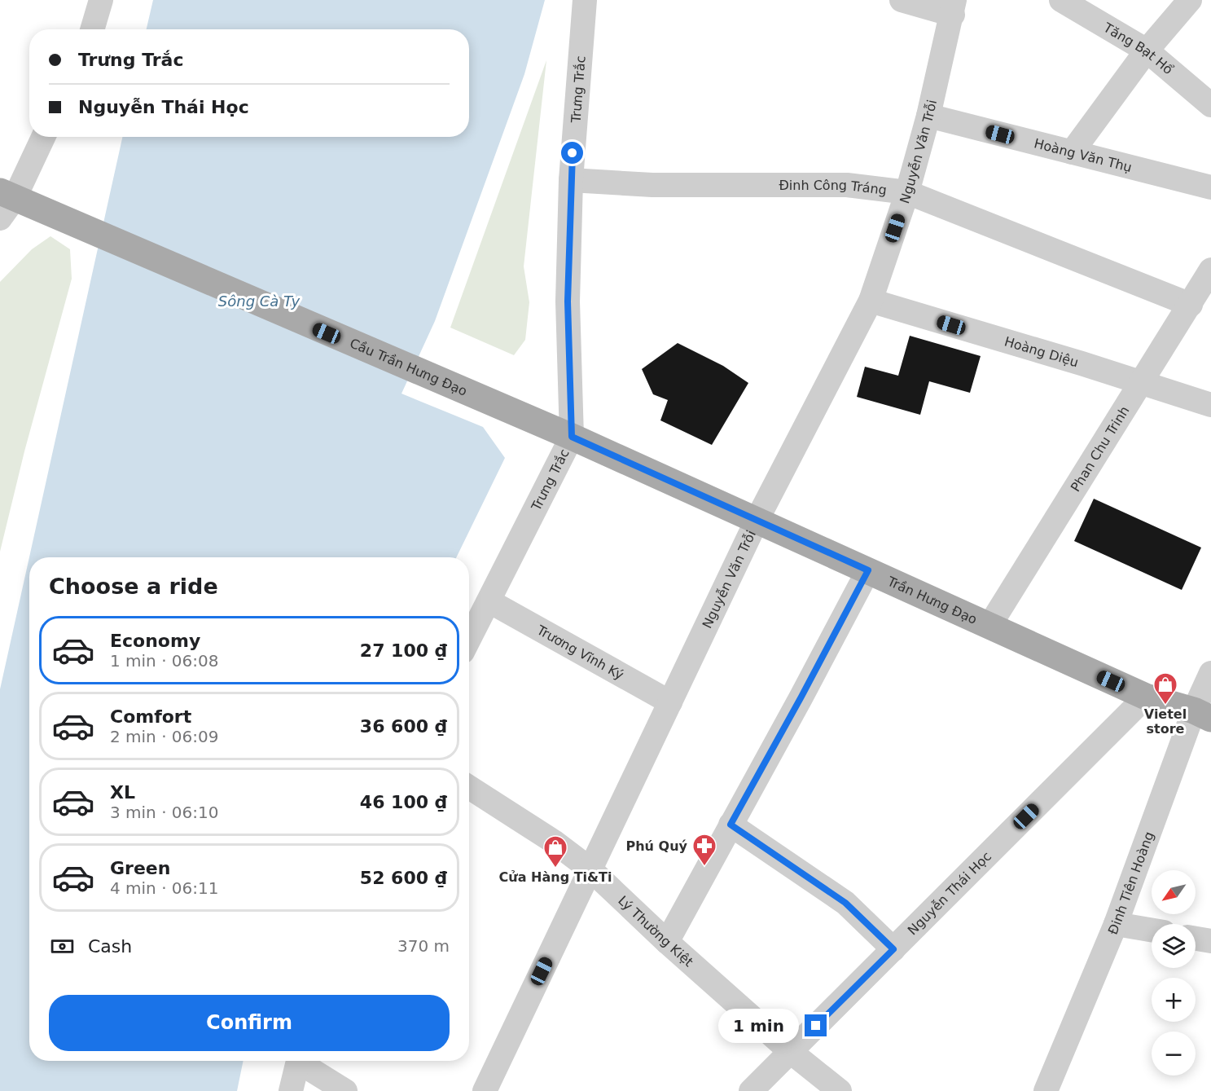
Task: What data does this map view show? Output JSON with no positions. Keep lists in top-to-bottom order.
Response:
{
  "streets": {
    "main road": ["Cầu Trần Hưng Đạo", "Trần Hưng Đạo"],
    "street": [
      "Tăng Bạt Hổ",
      "Trưng Trắc",
      "Nguyễn Văn Trỗi",
      "Hoàng Văn Thụ",
      "Đinh Công Tráng",
      "Hoàng Diệu",
      "Phan Chu Trinh",
      "Trương Vĩnh Ký",
      "Đinh Tiên Hoàng",
      "Nguyễn Thái Học",
      "Lý Thường Kiệt"
    ]
  },
  "crossings": [
    ["Trưng Trắc", "Đinh Công Tráng"],
    ["Trưng Trắc", "Trần Hưng Đạo"],
    ["Trưng Trắc", "Trương Vĩnh Ký"],
    ["Nguyễn Văn Trỗi", "Hoàng Văn Thụ"],
    ["Nguyễn Văn Trỗi", "Đinh Công Tráng"],
    ["Nguyễn Văn Trỗi", "Hoàng Diệu"],
    ["Nguyễn Văn Trỗi", "Trần Hưng Đạo"],
    ["Nguyễn Văn Trỗi", "Trương Vĩnh Ký"],
    ["Nguyễn Văn Trỗi", "Lý Thường Kiệt"],
    ["Đinh Công Tráng", "Phan Chu Trinh"],
    ["Hoàng Diệu", "Phan Chu Trinh"],
    ["Cầu Trần Hưng Đạo", "Trần Hưng Đạo"],
    ["Phan Chu Trinh", "Trần Hưng Đạo"],
    ["Trần Hưng Đạo", "Đinh Tiên Hoàng"],
    ["Trần Hưng Đạo", "Nguyễn Thái Học"],
    ["Nguyễn Thái Học", "Lý Thường Kiệt"]
  ],
  "water": ["Sông Cà Ty"],
  "places": {
    "shop": ["Vietel store", "Cửa Hàng Ti&Ti"],
    "pharmacy": ["Phú Quý"]
  },
  "north": "bottom left",
  "page": {
    "banner": ["Trưng Trắc", "Nguyễn Thái Học"],
    "heading": "Choose a ride",
    "list": [
      {
        "name": "Economy",
        "note": "1 min · 06:08",
        "value": "27 100 ₫"
      },
      {
        "name": "Comfort",
        "note": "2 min · 06:09",
        "value": "36 600 ₫"
      },
      {
        "name": "XL",
        "note": "3 min · 06:10",
        "value": "46 100 ₫"
      },
      {
        "name": "Green",
        "note": "4 min · 06:11",
        "value": "52 600 ₫"
      }
    ],
    "map_buttons": ["+", "−"],
    "pay": ["Cash", "370 m"],
    "buttons": "Confirm",
    "bubble": "1 min"
  }
}
